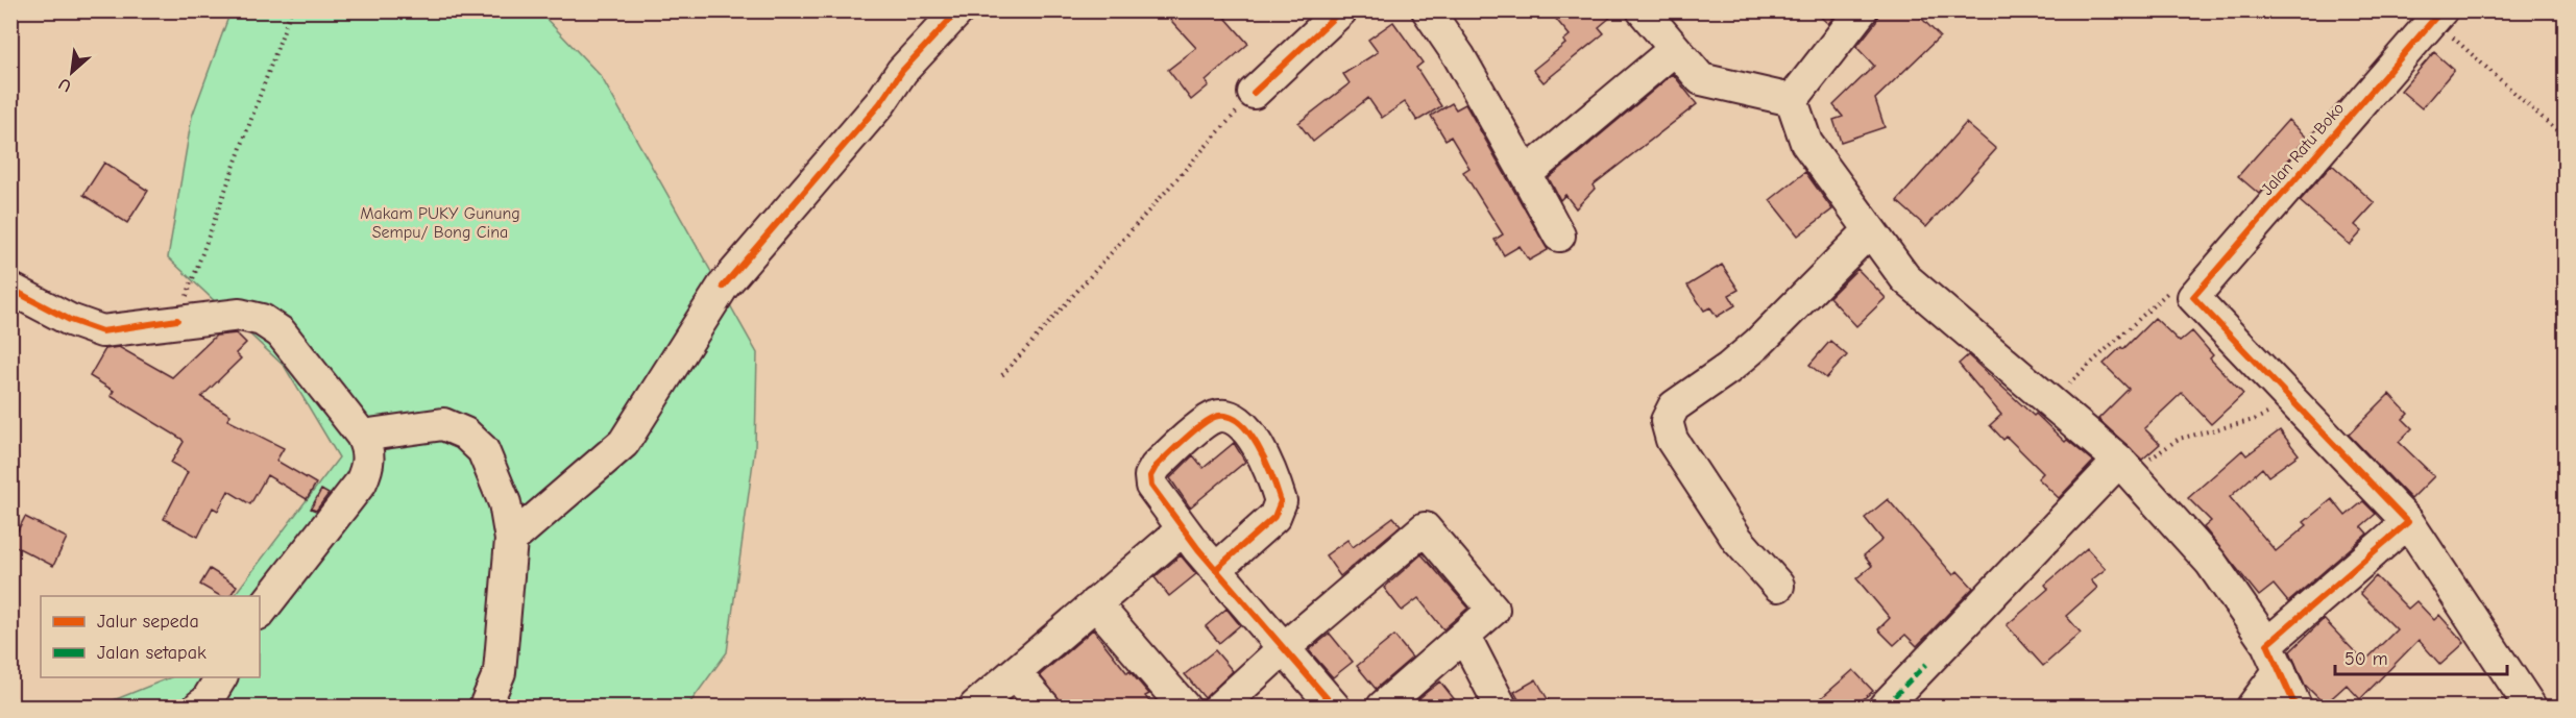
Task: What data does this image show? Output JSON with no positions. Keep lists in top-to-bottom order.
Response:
{
  "streets": {
    "street": ["Jalan Ratu Boko"]
  },
  "parks": ["Makam PUKY Gunung Sempu/ Bong Cina"],
  "legend": ["Jalur sepeda", "Jalan setapak"],
  "scale_bar": "50 m",
  "north": "bottom left"
}
